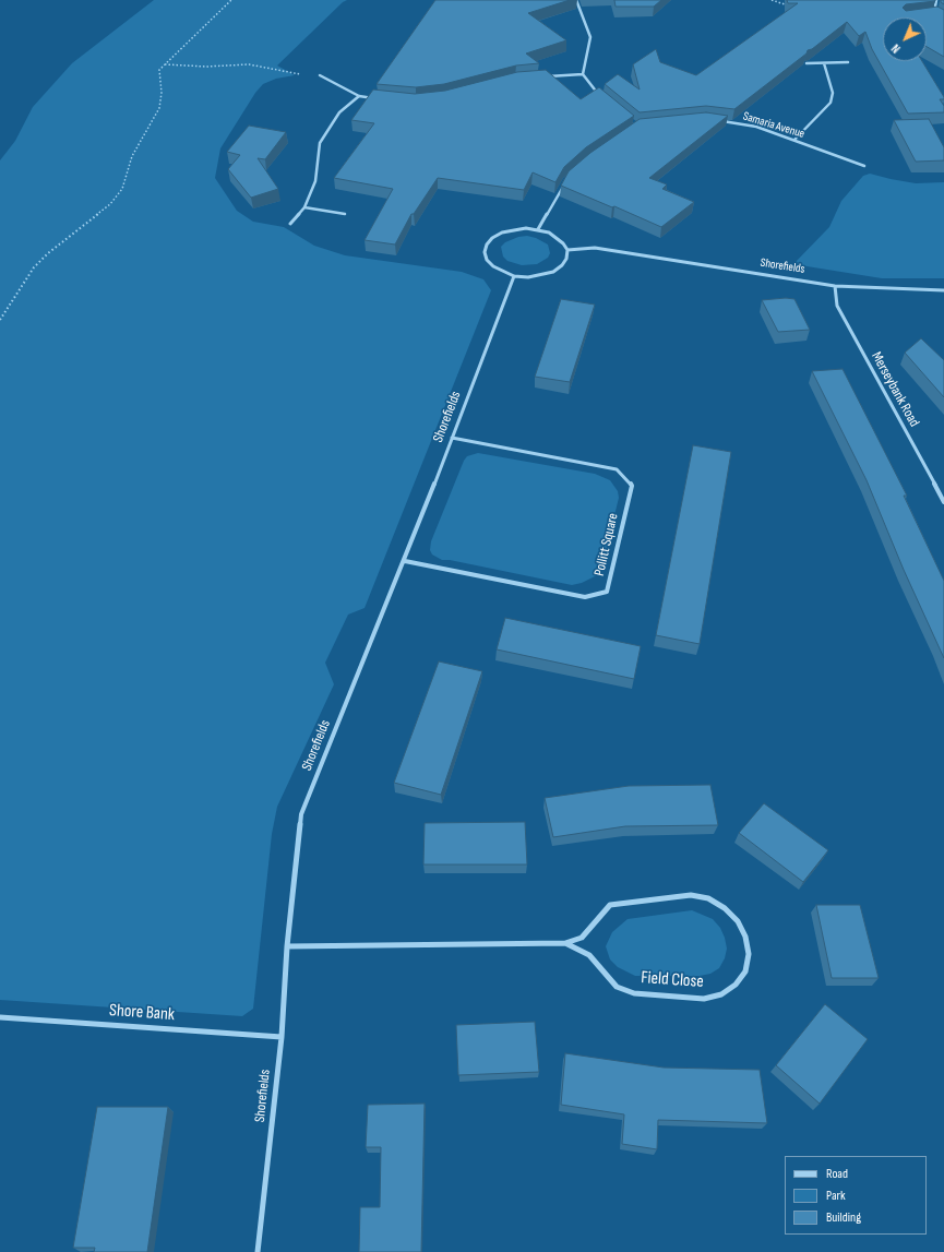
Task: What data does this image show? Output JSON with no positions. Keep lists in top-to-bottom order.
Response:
{
  "streets": {
    "street": [
      "Samaria Avenue",
      "Shorefields",
      "Merseybank Road",
      "Pollitt Square",
      "Field Close",
      "Shore Bank"
    ]
  },
  "crossings": [
    ["Shorefields", "Merseybank Road"],
    ["Shorefields", "Pollitt Square"],
    ["Shorefields", "Field Close"],
    ["Shorefields", "Shore Bank"]
  ],
  "legend": ["Road", "Park", "Building"],
  "north": "bottom left"
}
